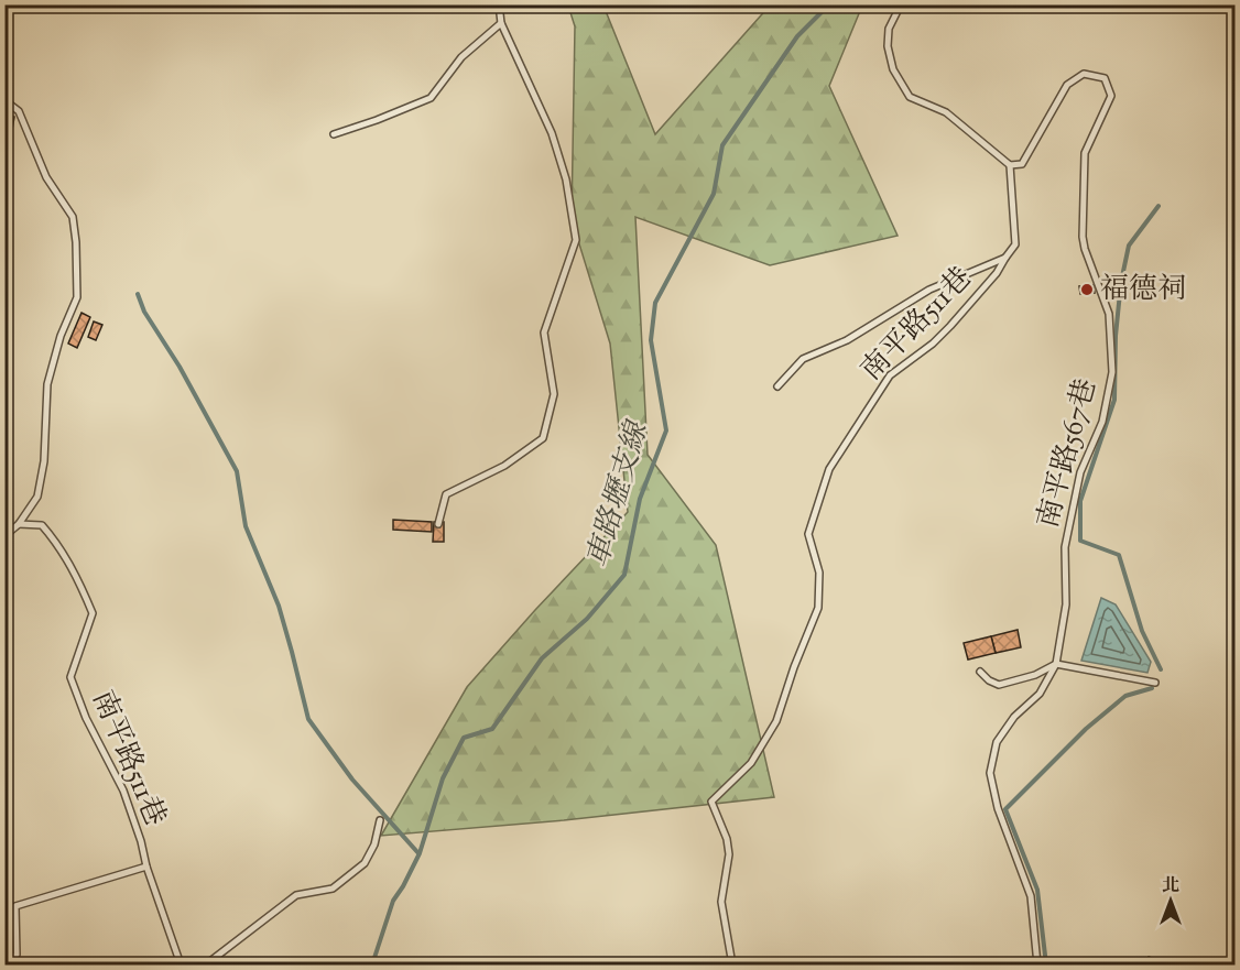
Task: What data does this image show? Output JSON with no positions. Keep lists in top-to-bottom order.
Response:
{
  "streets": {
    "lane": ["南平路511巷", "南平路567巷"]
  },
  "water": ["車路壢支線"],
  "places": ["福德祠"],
  "north": "top"
}
